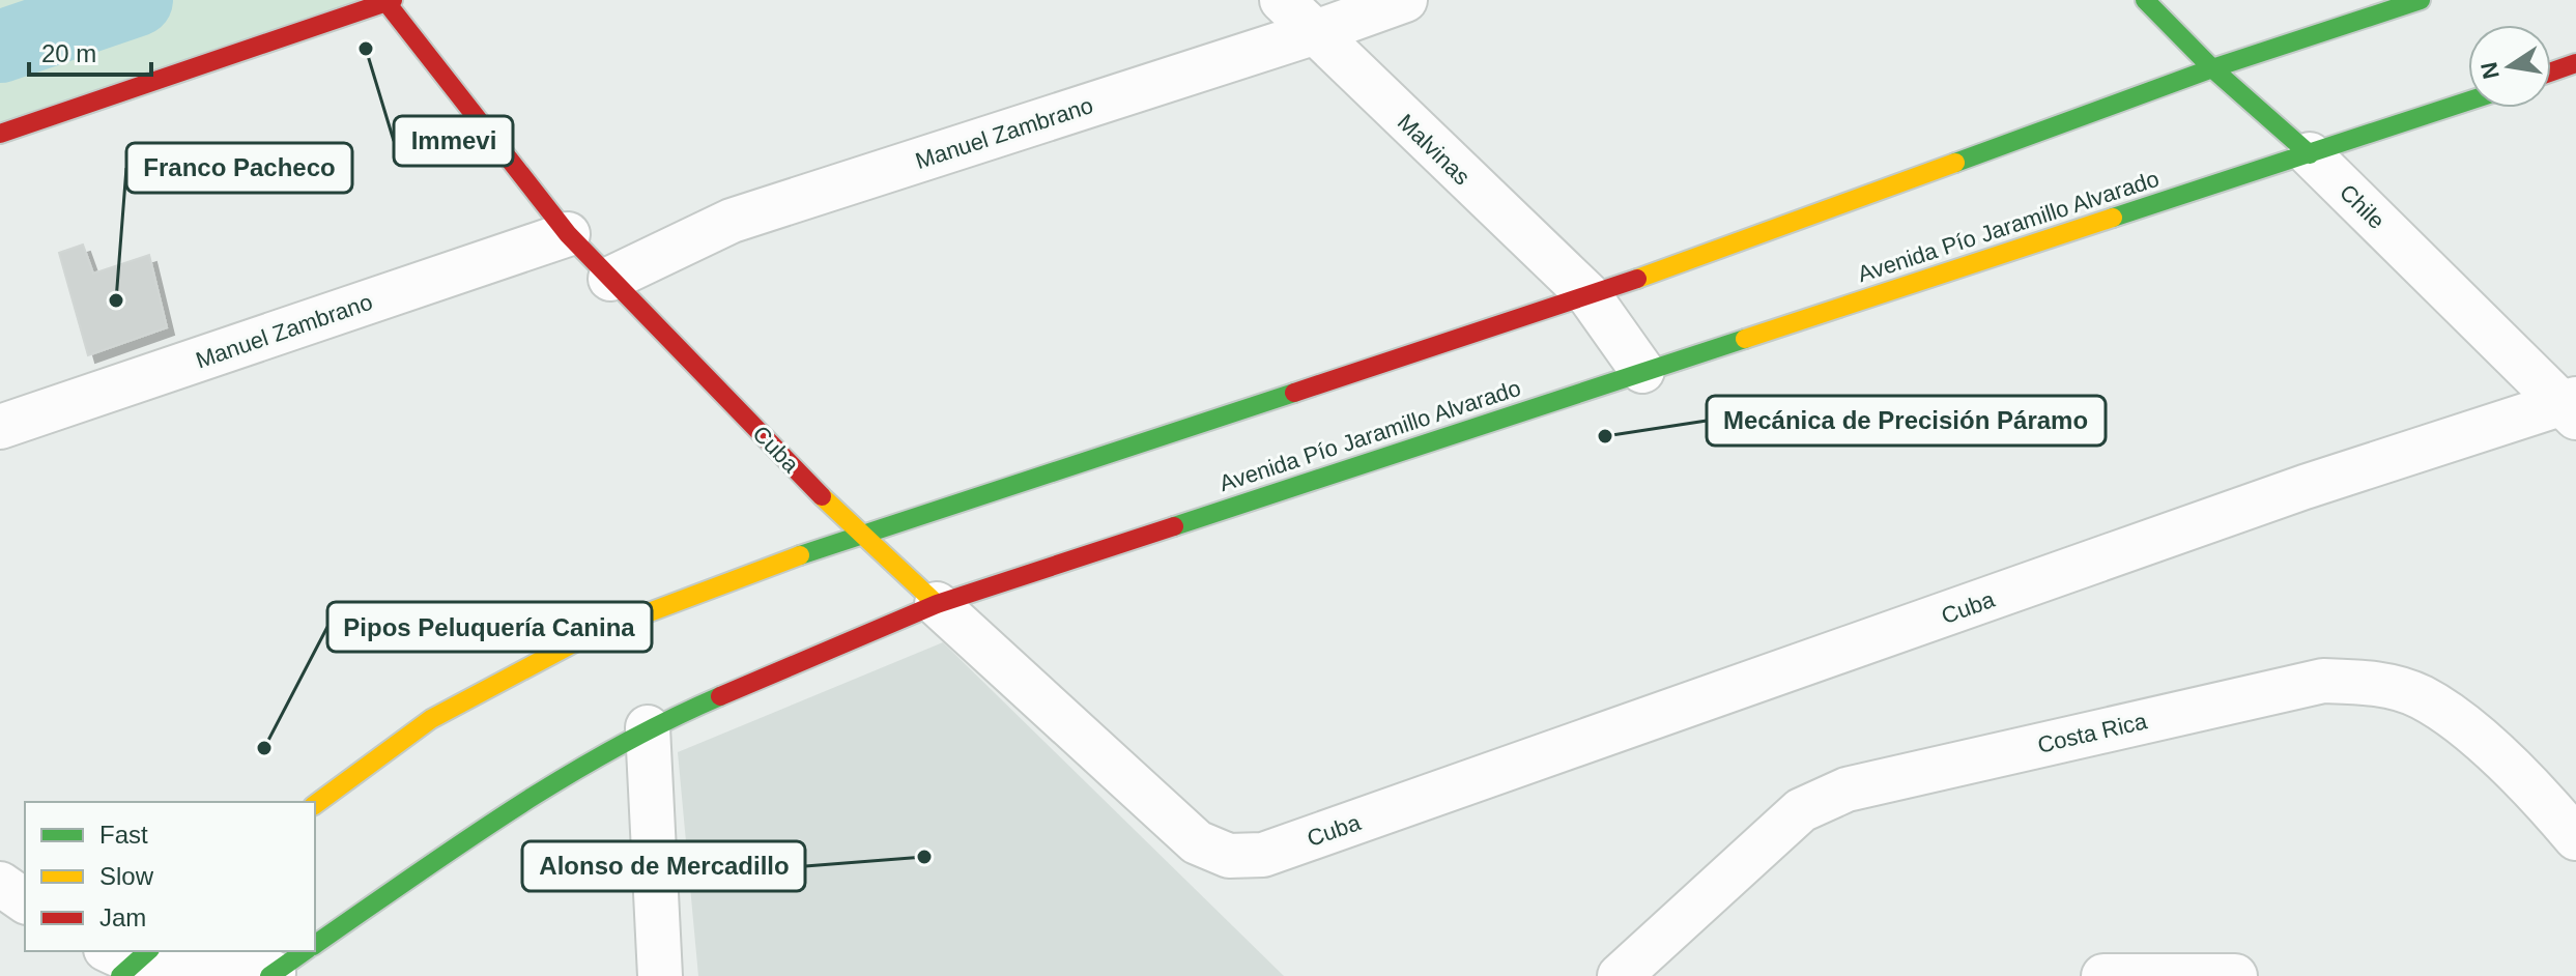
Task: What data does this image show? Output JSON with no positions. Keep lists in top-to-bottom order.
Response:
{
  "streets": {
    "main road": ["Chile", "Avenida Pío Jaramillo Alvarado", "Cuba"],
    "street": ["Manuel Zambrano", "Malvinas", "Costa Rica"]
  },
  "crossings": [
    ["Manuel Zambrano", "Malvinas"],
    ["Manuel Zambrano", "Cuba"],
    ["Malvinas", "Avenida Pío Jaramillo Alvarado"],
    ["Chile", "Avenida Pío Jaramillo Alvarado"],
    ["Chile", "Cuba"],
    ["Avenida Pío Jaramillo Alvarado", "Cuba"]
  ],
  "places": [
    "Immevi",
    "Franco Pacheco",
    "Mecánica de Precisión Páramo",
    "Pipos Peluquería Canina",
    "Alonso de Mercadillo"
  ],
  "legend": ["Fast", "Slow", "Jam"],
  "scale_bar": "20 m",
  "north": "left"
}
